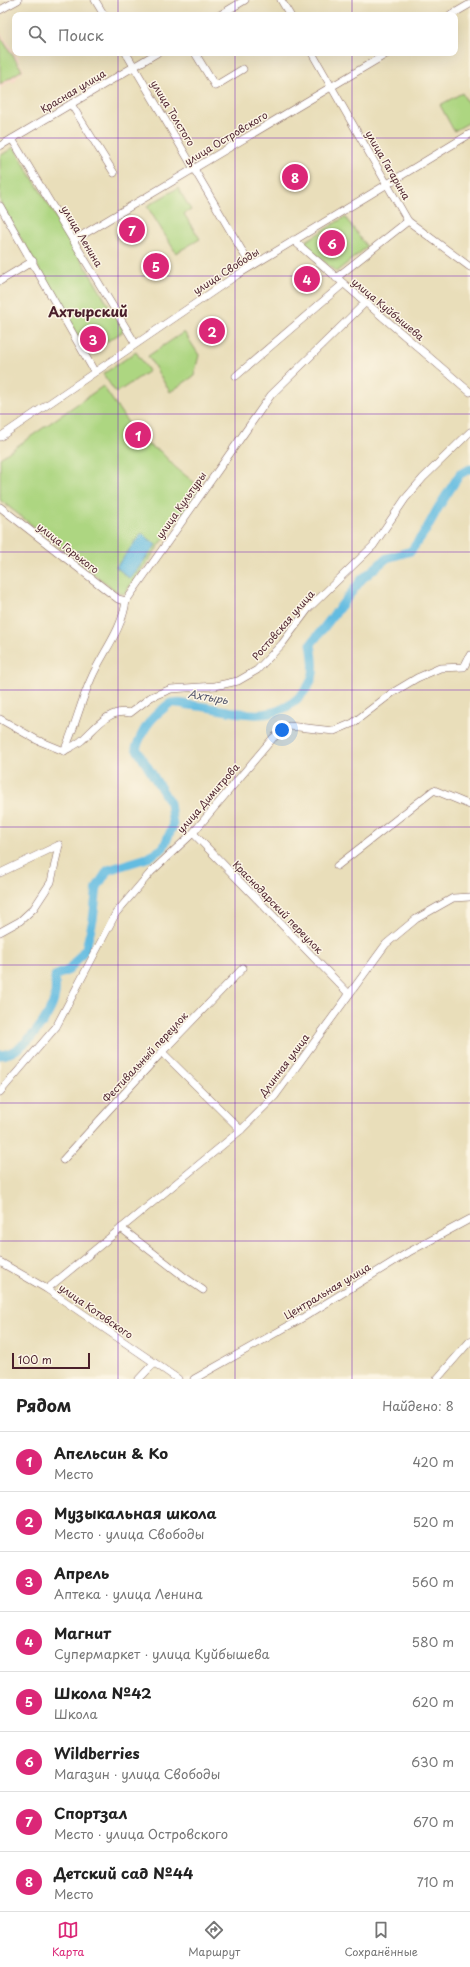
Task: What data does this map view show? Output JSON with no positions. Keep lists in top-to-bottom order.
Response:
{
  "streets": {
    "street": [
      "Красная улица",
      "улица Толстого",
      "улица Островского",
      "улица Гагарина",
      "улица Ленина",
      "улица Свободы",
      "улица Куйбышева",
      "улица Культуры",
      "улица Горького",
      "Ростовская улица",
      "улица Димитрова",
      "Краснодарский переулок",
      "Фестивальный переулок",
      "Длинная улица",
      "Центральная улица",
      "улица Котовского"
    ]
  },
  "crossings": [
    ["Красная улица", "улица Толстого"],
    ["Красная улица", "улица Ленина"],
    ["улица Толстого", "улица Островского"],
    ["улица Толстого", "улица Свободы"],
    ["улица Островского", "улица Гагарина"],
    ["улица Островского", "улица Ленина"],
    ["улица Гагарина", "улица Свободы"],
    ["улица Ленина", "улица Свободы"],
    ["улица Свободы", "улица Куйбышева"],
    ["улица Куйбышева", "улица Культуры"],
    ["улица Культуры", "улица Горького"],
    ["улица Культуры", "Ростовская улица"],
    ["улица Димитрова", "Краснодарский переулок"],
    ["Краснодарский переулок", "Длинная улица"],
    ["Длинная улица", "улица Котовского"]
  ],
  "districts": ["Ахтырский"],
  "water": ["Ахтырь"],
  "scale_bar": "100 m",
  "page": {
    "search": "Поиск",
    "pins": [
      "8",
      "7",
      "6",
      "5",
      "4",
      "2",
      "3",
      "1"
    ],
    "scale": "100 m",
    "heading": ["Рядом", "Найдено: 8"],
    "list": [
      {
        "mark": "1",
        "name": "Апельсин & Ко",
        "note": "Место",
        "value": "420 m"
      },
      {
        "mark": "2",
        "name": "Музыкальная школа",
        "note": "Место · улица Свободы",
        "value": "520 m"
      },
      {
        "mark": "3",
        "name": "Апрель",
        "note": "Аптека · улица Ленина",
        "value": "560 m"
      },
      {
        "mark": "4",
        "name": "Магнит",
        "note": "Супермаркет · улица Куйбышева",
        "value": "580 m"
      },
      {
        "mark": "5",
        "name": "Школа №42",
        "note": "Школа",
        "value": "620 m"
      },
      {
        "mark": "6",
        "name": "Wildberries",
        "note": "Магазин · улица Свободы",
        "value": "630 m"
      },
      {
        "mark": "7",
        "name": "Спортзал",
        "note": "Место · улица Островского",
        "value": "670 m"
      },
      {
        "mark": "8",
        "name": "Детский сад №44",
        "note": "Место",
        "value": "710 m"
      }
    ],
    "nav": ["Карта", "Маршрут", "Сохранённые"]
  }
}
